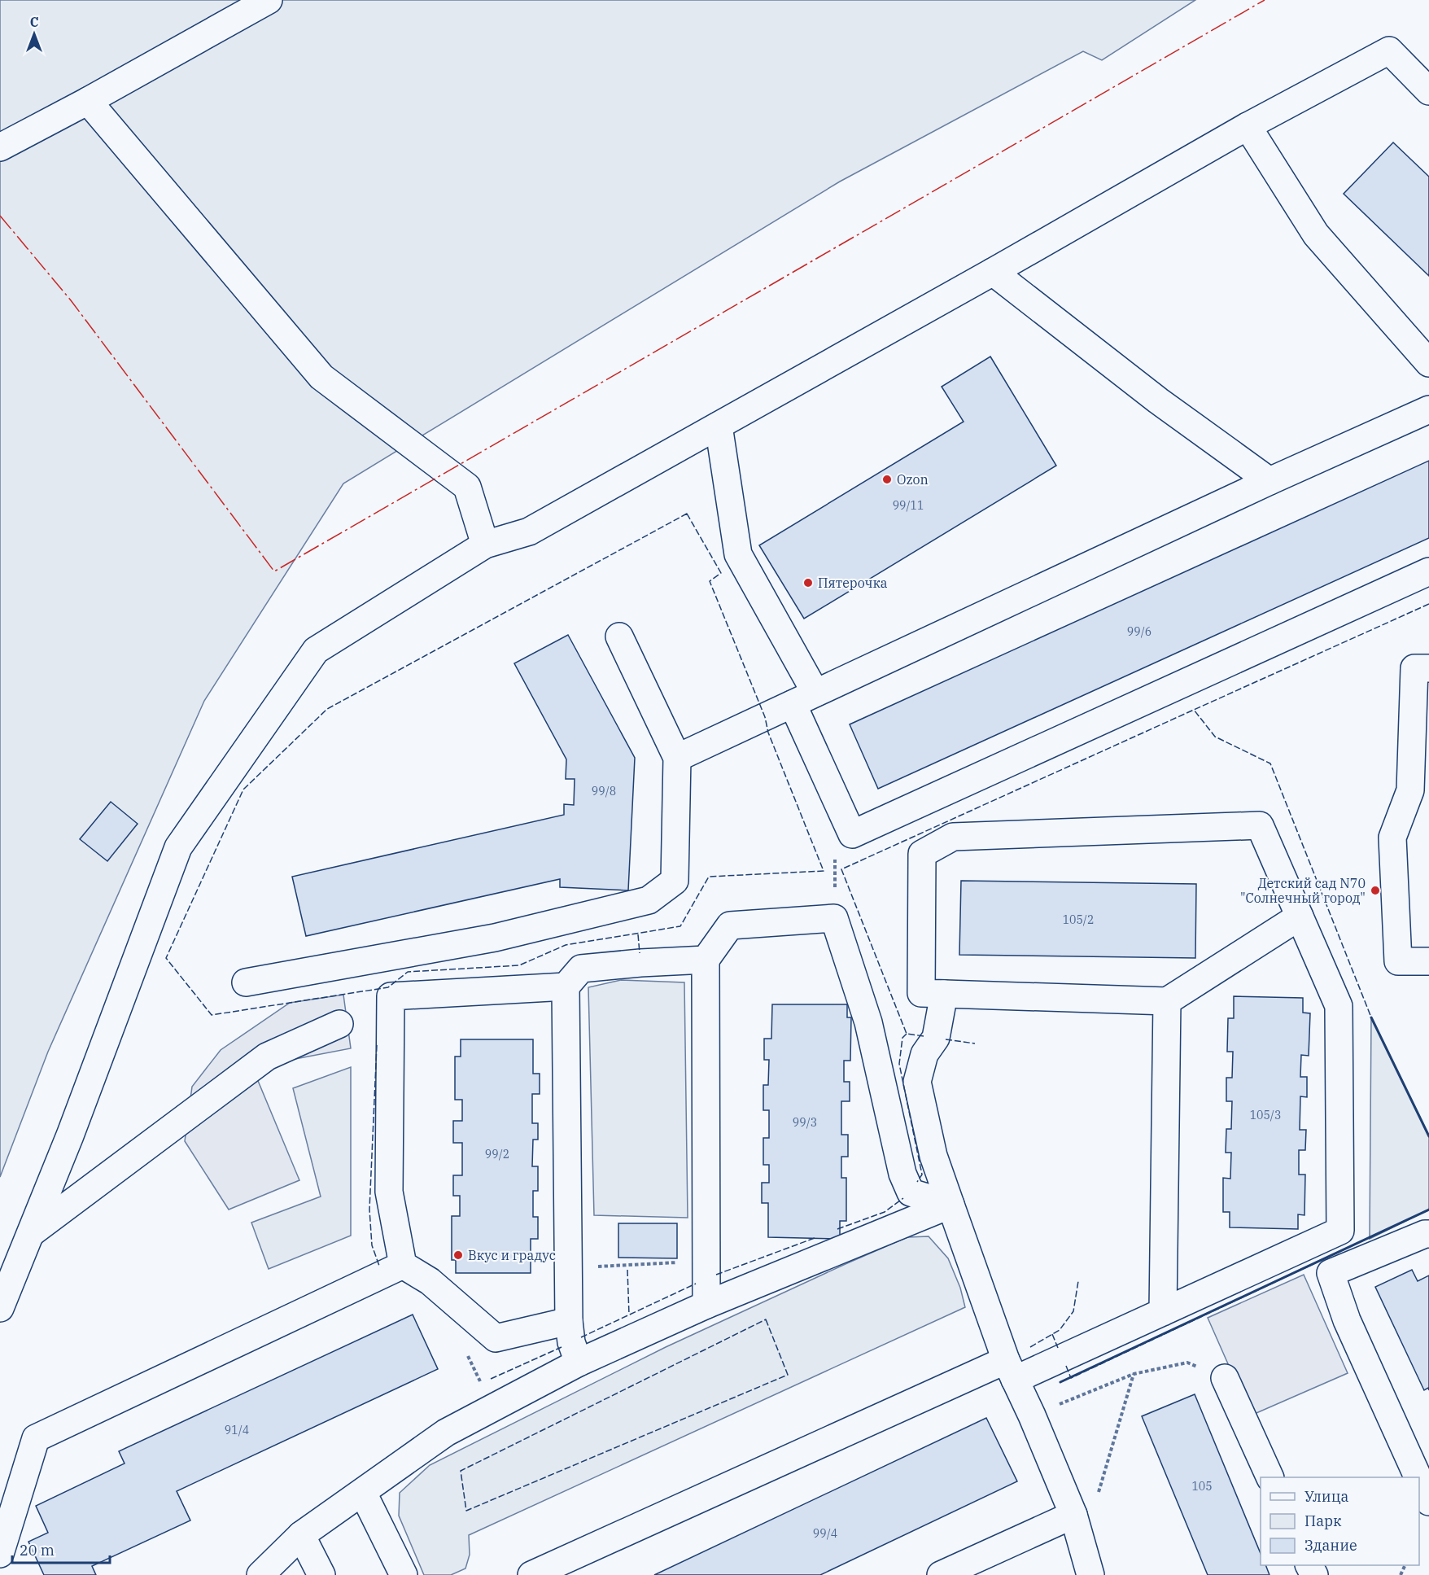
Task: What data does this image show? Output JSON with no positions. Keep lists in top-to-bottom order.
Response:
{
  "places": [
    "Ozon",
    "Пятерочка",
    "Детский сад N70 \"Солнечный город\"",
    "Вкус и градус"
  ],
  "house_numbers": [
    "99/11",
    "99/6",
    "99/8",
    "105/2",
    "105/3",
    "99/3",
    "99/2",
    "91/4",
    "105",
    "99/4"
  ],
  "legend": ["Улица", "Парк", "Здание"],
  "scale_bar": "20 m",
  "north": "top"
}
